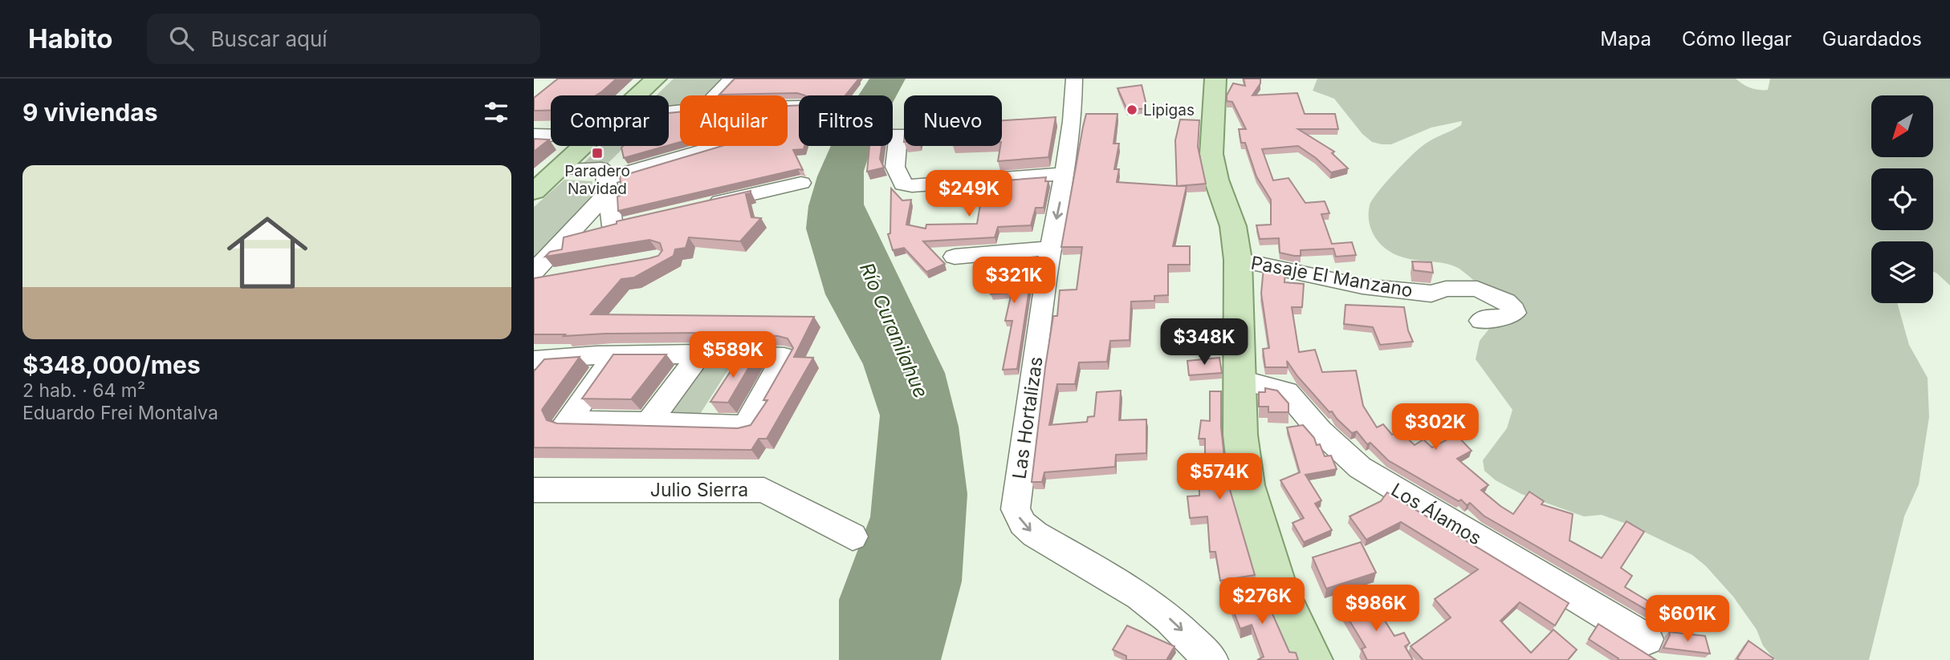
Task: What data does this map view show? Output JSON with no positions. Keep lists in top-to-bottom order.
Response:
{
  "streets": {
    "street": [
      "Pasaje El Manzano",
      "Las Hortalizas",
      "Julio Sierra",
      "Los Álamos"
    ]
  },
  "one_way": ["Las Hortalizas"],
  "water": ["Río Curanilahue"],
  "places": {
    "other": ["Lipigas"],
    "transit": ["Paradero Navidad"]
  },
  "north": "bottom left",
  "page": {
    "header": "Habito",
    "search": "Buscar aquí",
    "nav": ["Mapa", "Cómo llegar", "Guardados"],
    "heading": "9 viviendas",
    "chip": [
      "Comprar",
      "Alquilar",
      "Filtros",
      "Nuevo"
    ],
    "list": [
      {
        "name": "$348,000/mes",
        "note": "2 hab. · 64 m² · Eduardo Frei Montalva"
      }
    ],
    "price": [
      "$249K",
      "$321K",
      "$348K",
      "$589K",
      "$302K",
      "$574K",
      "$276K",
      "$986K",
      "$601K"
    ]
  }
}
